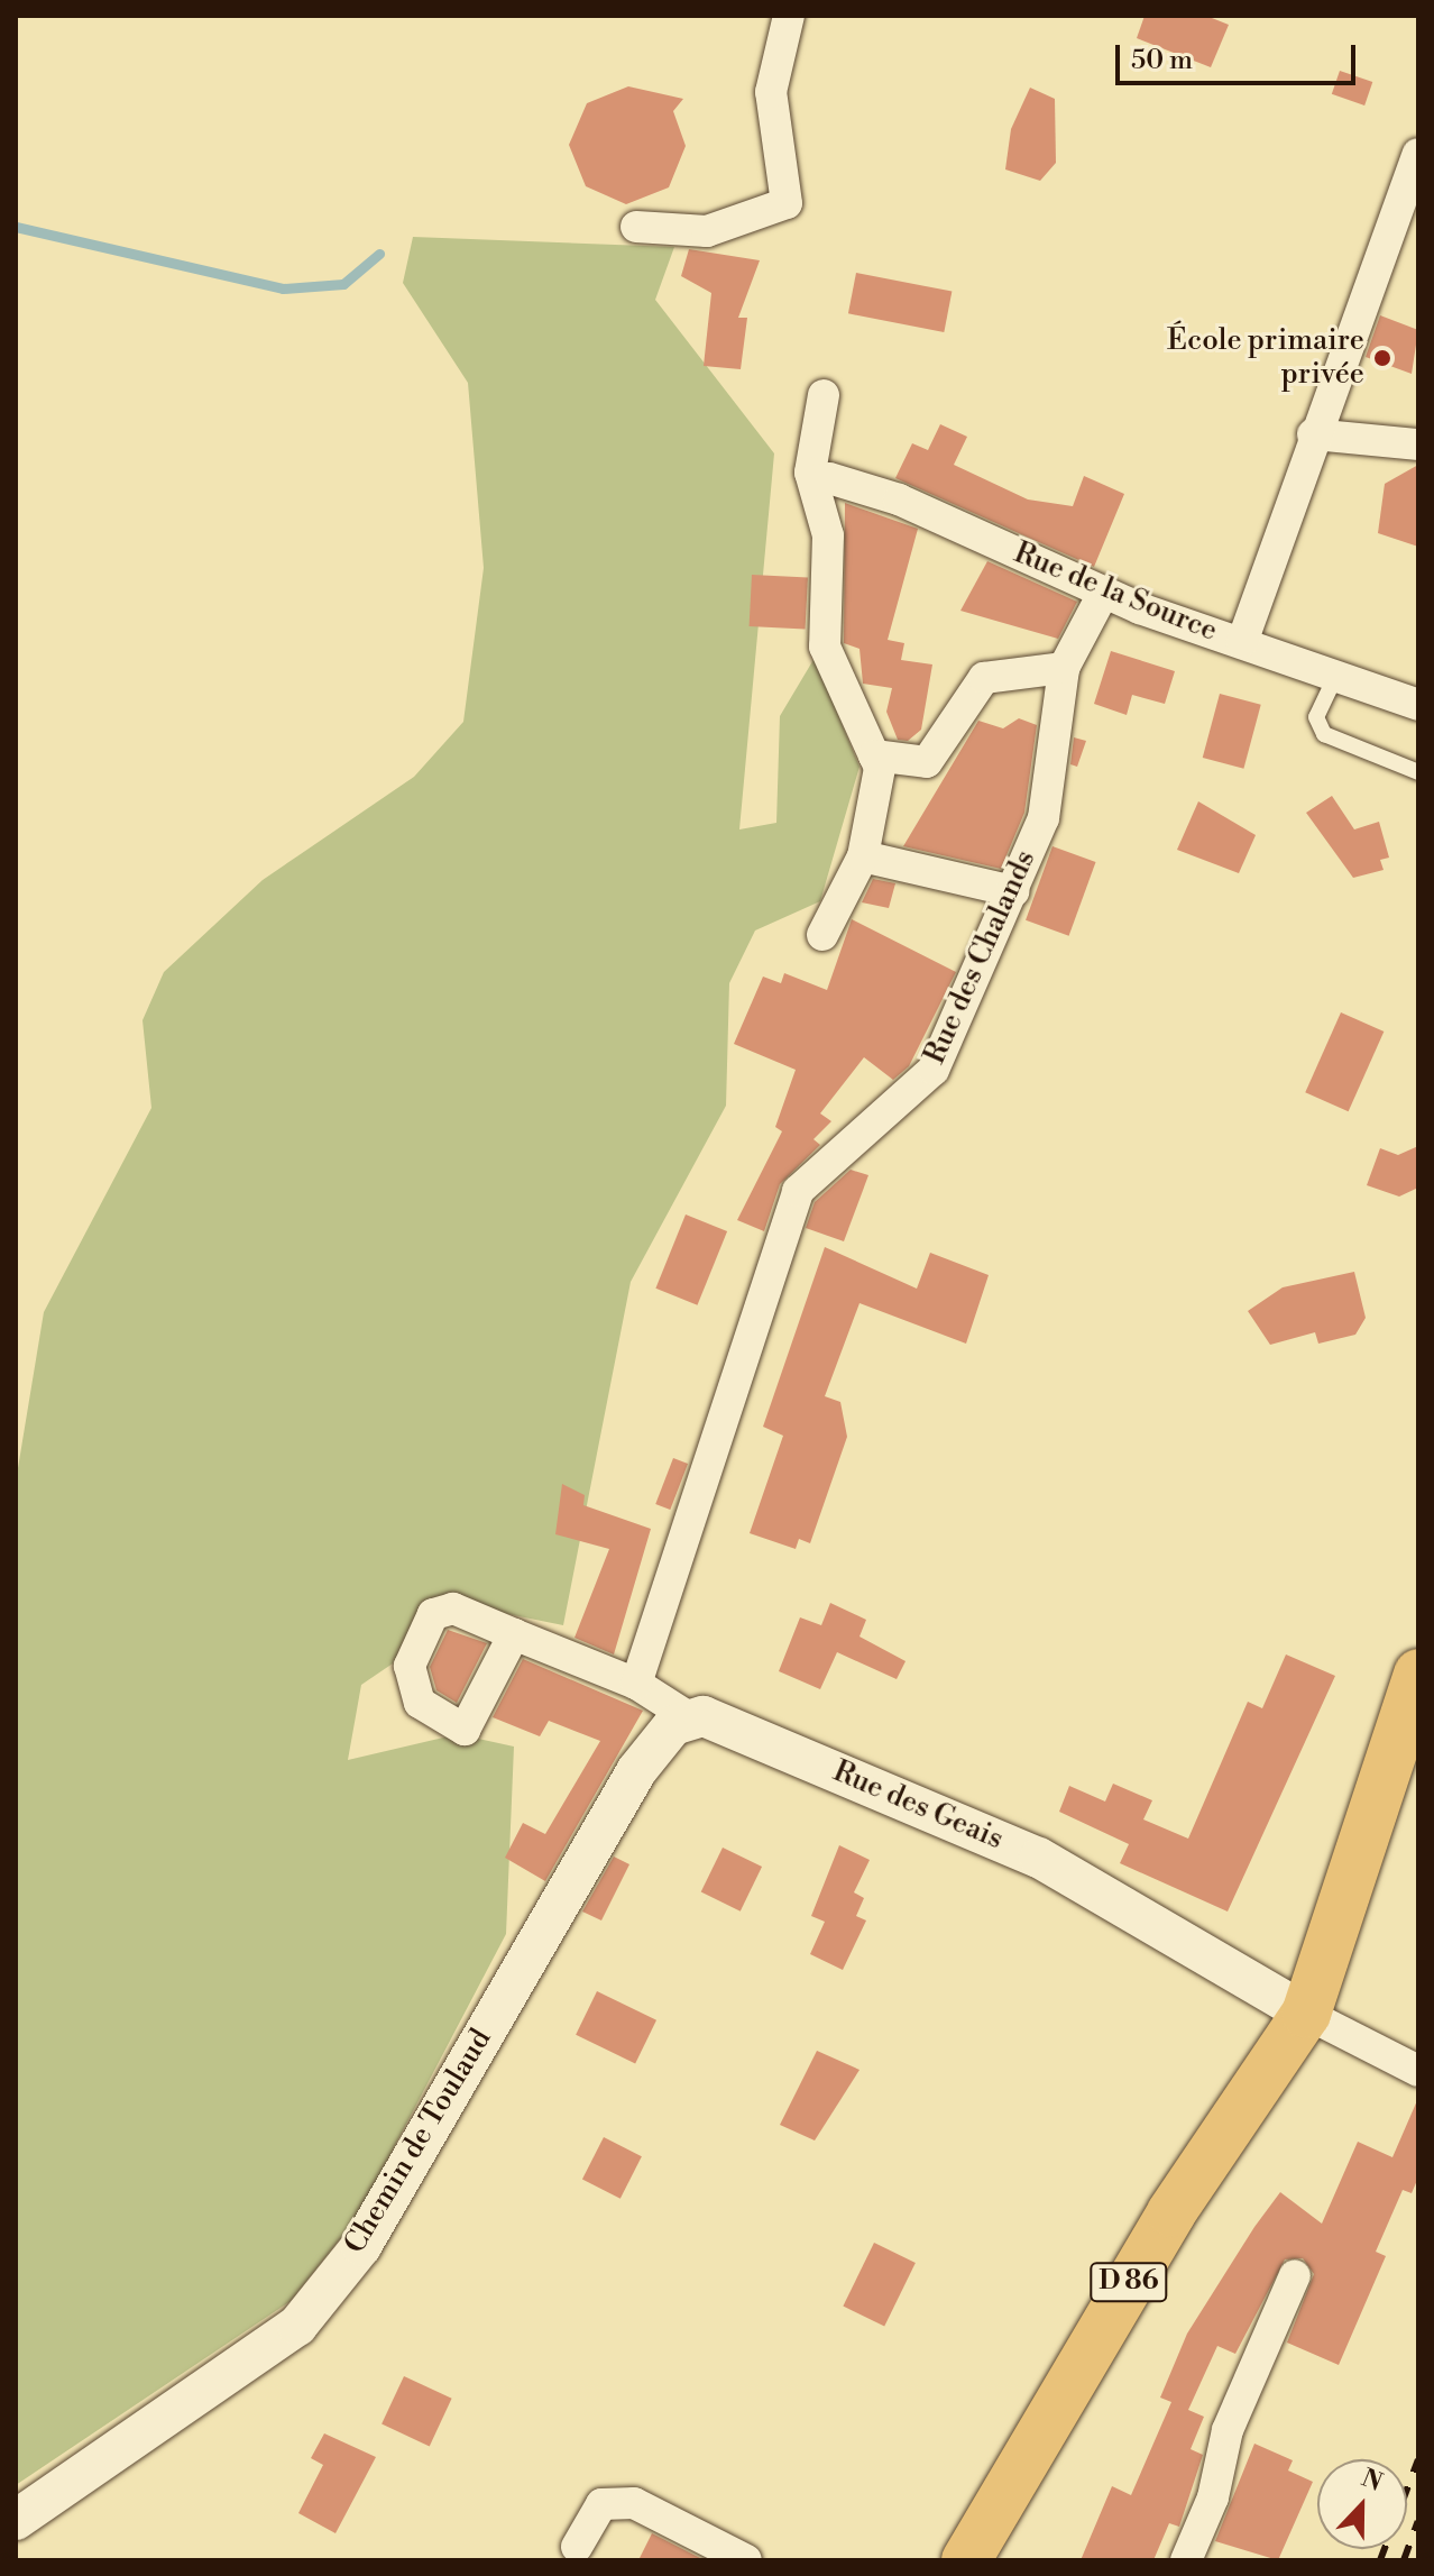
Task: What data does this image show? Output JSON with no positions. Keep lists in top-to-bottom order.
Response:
{
  "streets": {
    "main road": ["D 86"],
    "street": [
      "Rue de la Source",
      "Rue des Chalands",
      "Rue des Geais",
      "Chemin de Toulaud"
    ]
  },
  "crossings": [
    ["Rue de la Source", "Rue des Chalands"],
    ["Rue des Chalands", "Rue des Geais"],
    ["Rue des Geais", "Chemin de Toulaud"],
    ["Rue des Geais", "D 86"]
  ],
  "places": ["École primaire privée"],
  "scale_bar": "50 m",
  "north": "top"
}
